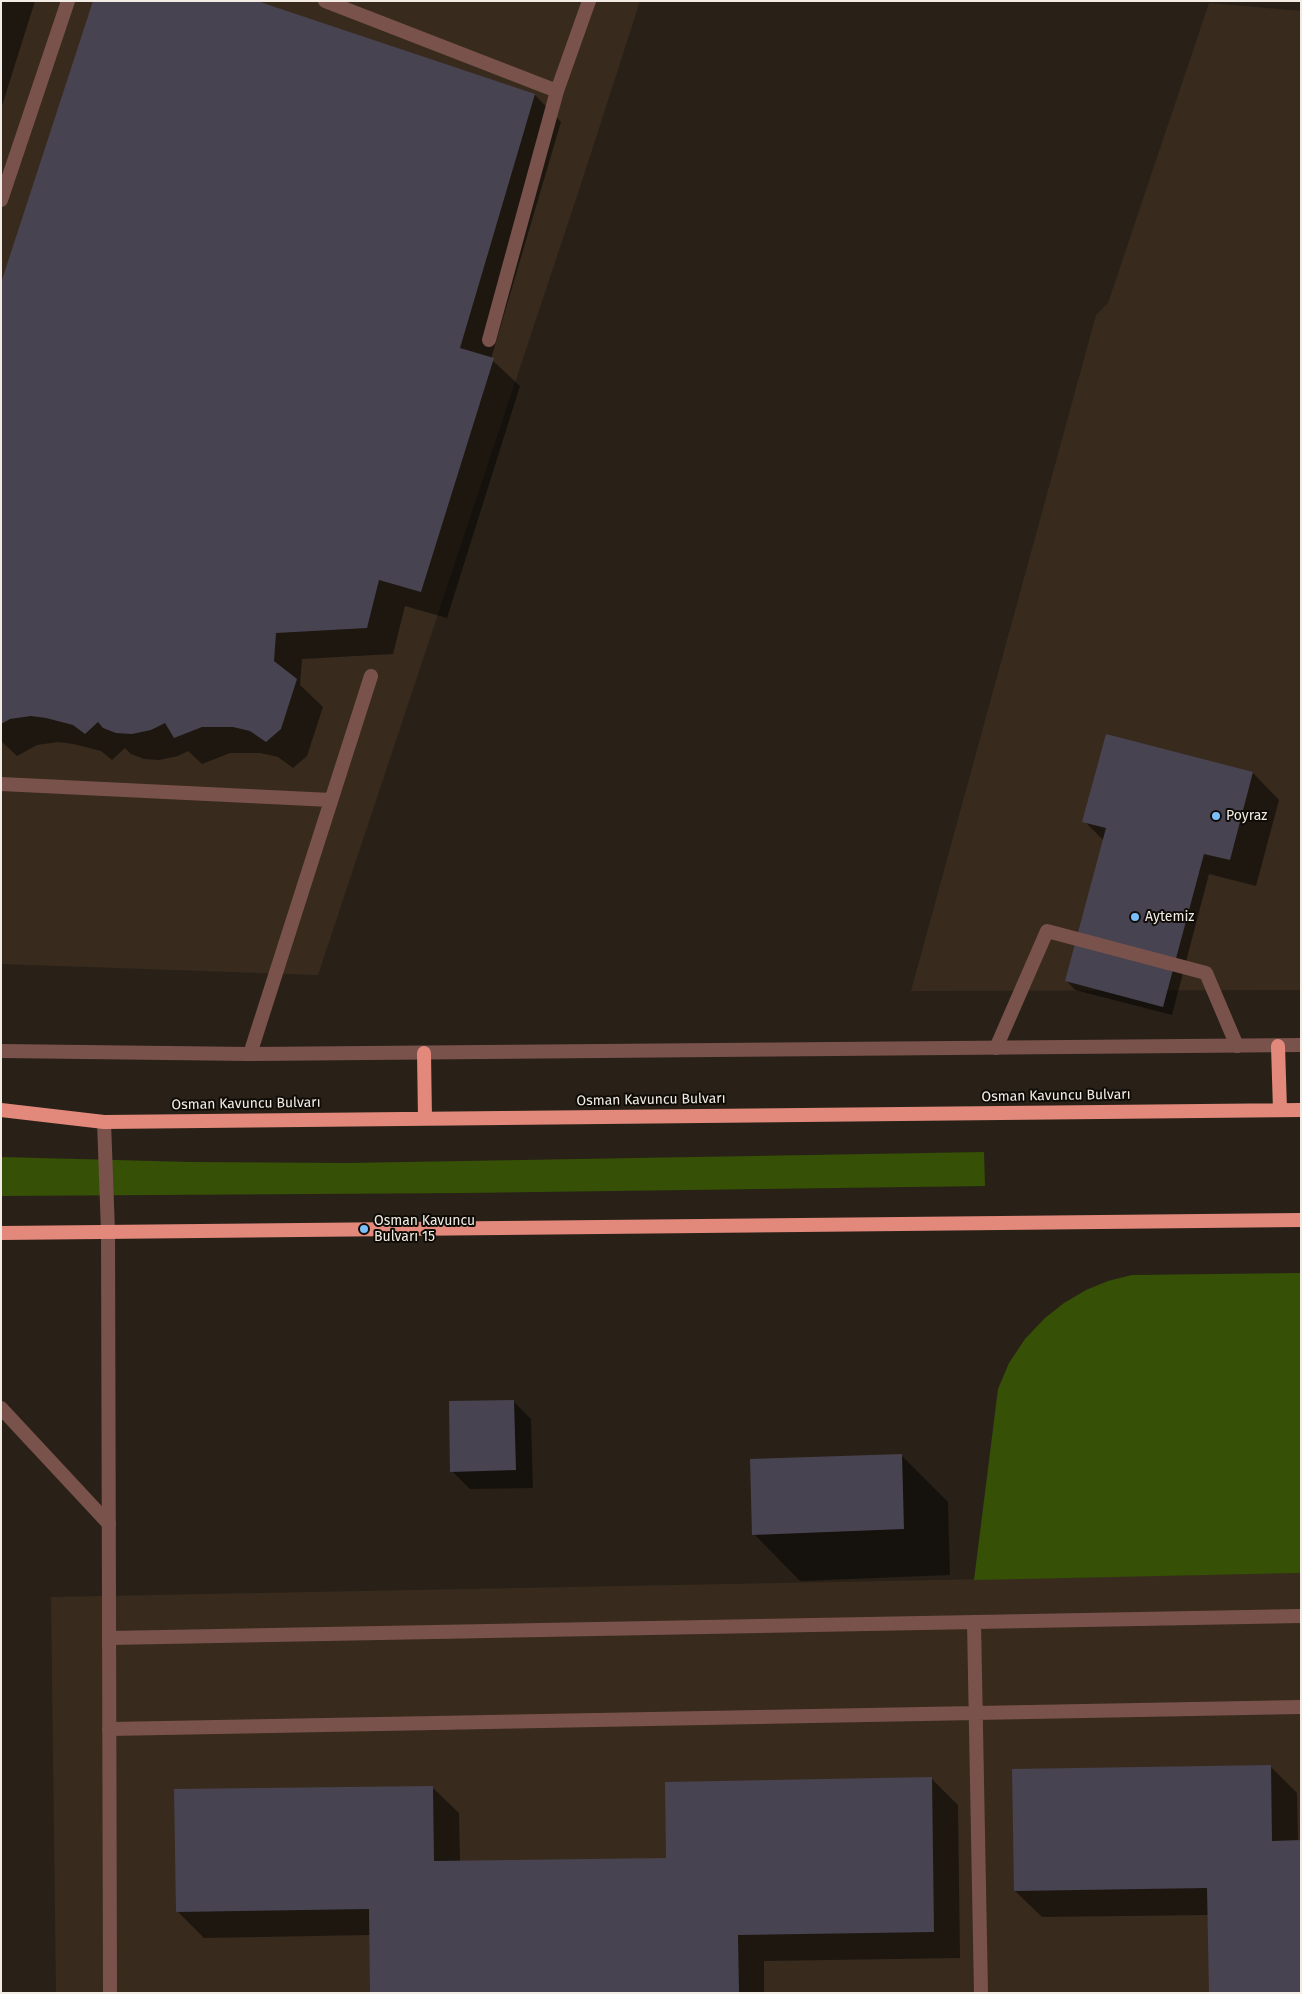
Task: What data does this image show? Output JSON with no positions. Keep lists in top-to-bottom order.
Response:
{
  "streets": {
    "highway": ["Osman Kavuncu Bulvarı"]
  },
  "places": ["Poyraz", "Aytemiz", "Osman Kavuncu Bulvarı 15"]
}
